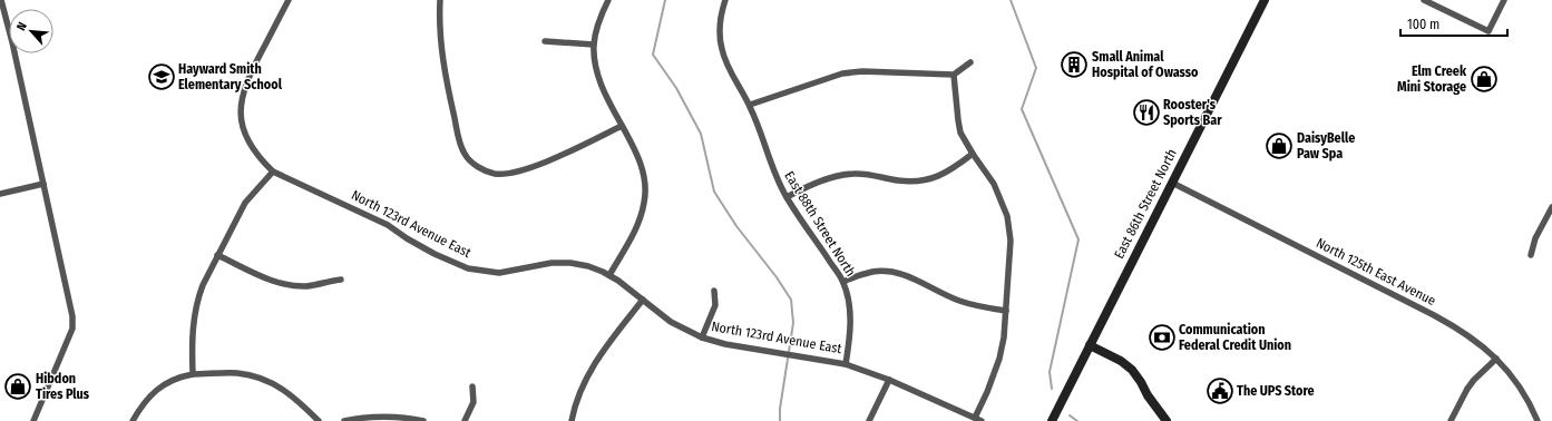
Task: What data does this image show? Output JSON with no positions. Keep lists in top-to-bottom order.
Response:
{
  "streets": {
    "main road": ["East 86th Street North"],
    "street": ["North 123rd Avenue East", "East 88th Street North", "North 125th East Avenue"]
  },
  "crossings": [
    ["East 86th Street North", "North 125th East Avenue"],
    ["North 123rd Avenue East", "East 88th Street North"]
  ],
  "places": {
    "building": ["Small Animal Hospital of Owasso"],
    "school or university": ["Hayward Smith Elementary School"],
    "shop": ["Elm Creek Mini Storage", "DaisyBelle Paw Spa", "Hibdon Tires Plus"],
    "restaurant": ["Rooster's Sports Bar"],
    "bank": ["Communication Federal Credit Union"],
    "public building": ["The UPS Store"]
  },
  "scale_bar": "100 m",
  "north": "top left"
}
